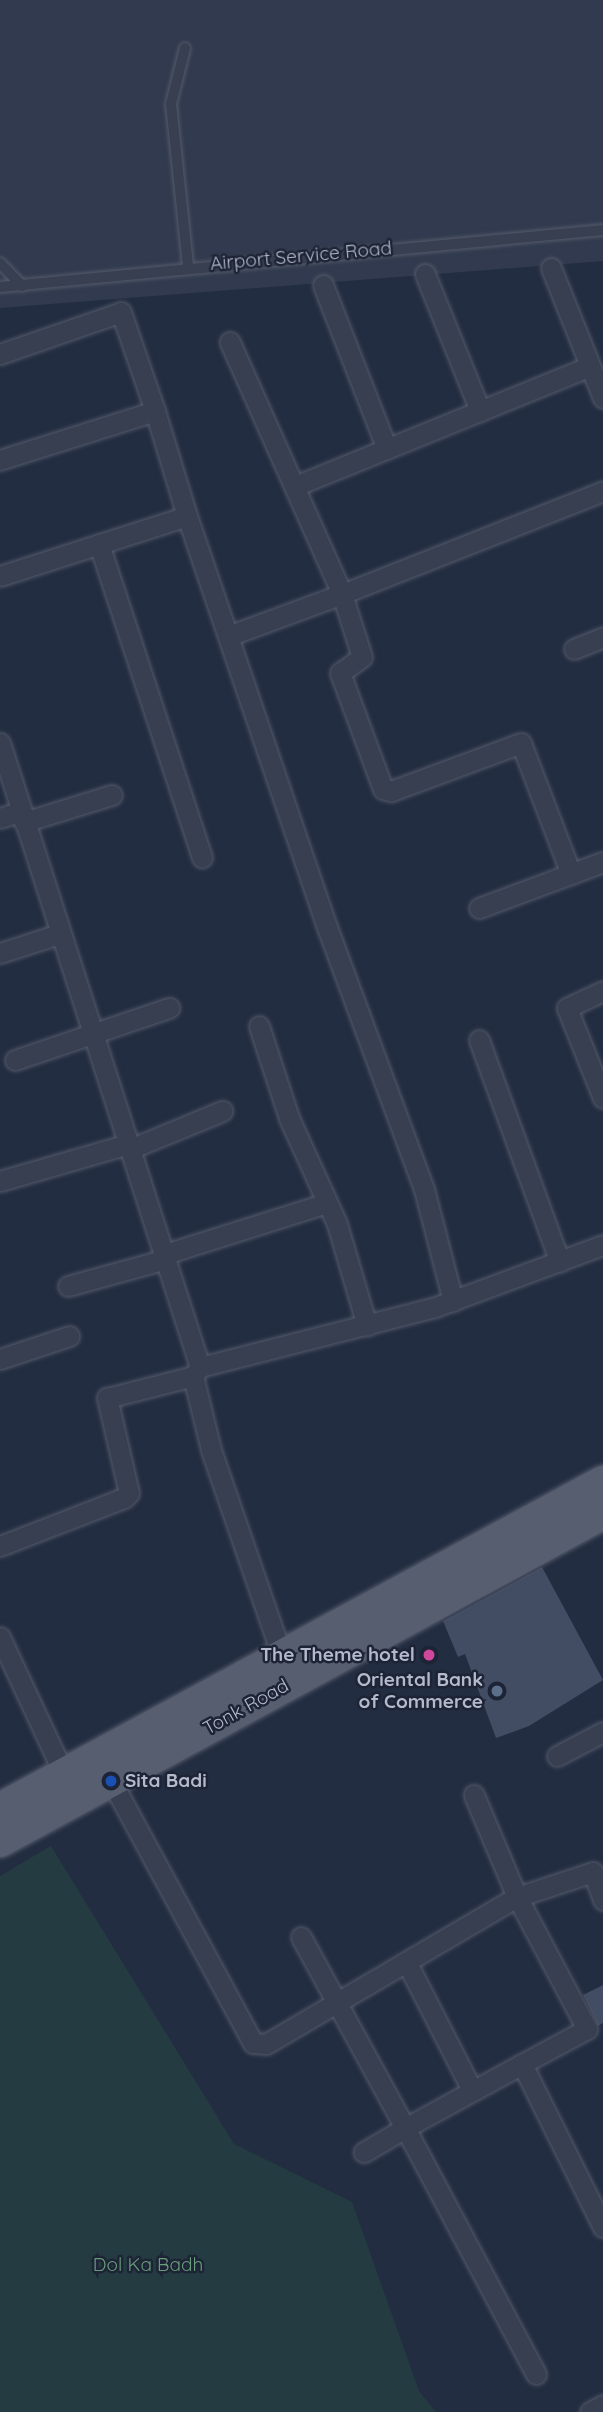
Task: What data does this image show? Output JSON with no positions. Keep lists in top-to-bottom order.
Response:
{
  "streets": {
    "main road": ["Tonk Road"],
    "lane": ["Airport Service Road"]
  },
  "parks": ["Dol Ka Badh"],
  "places": ["The Theme hotel", "Oriental Bank of Commerce", "Sita Badi"]
}
